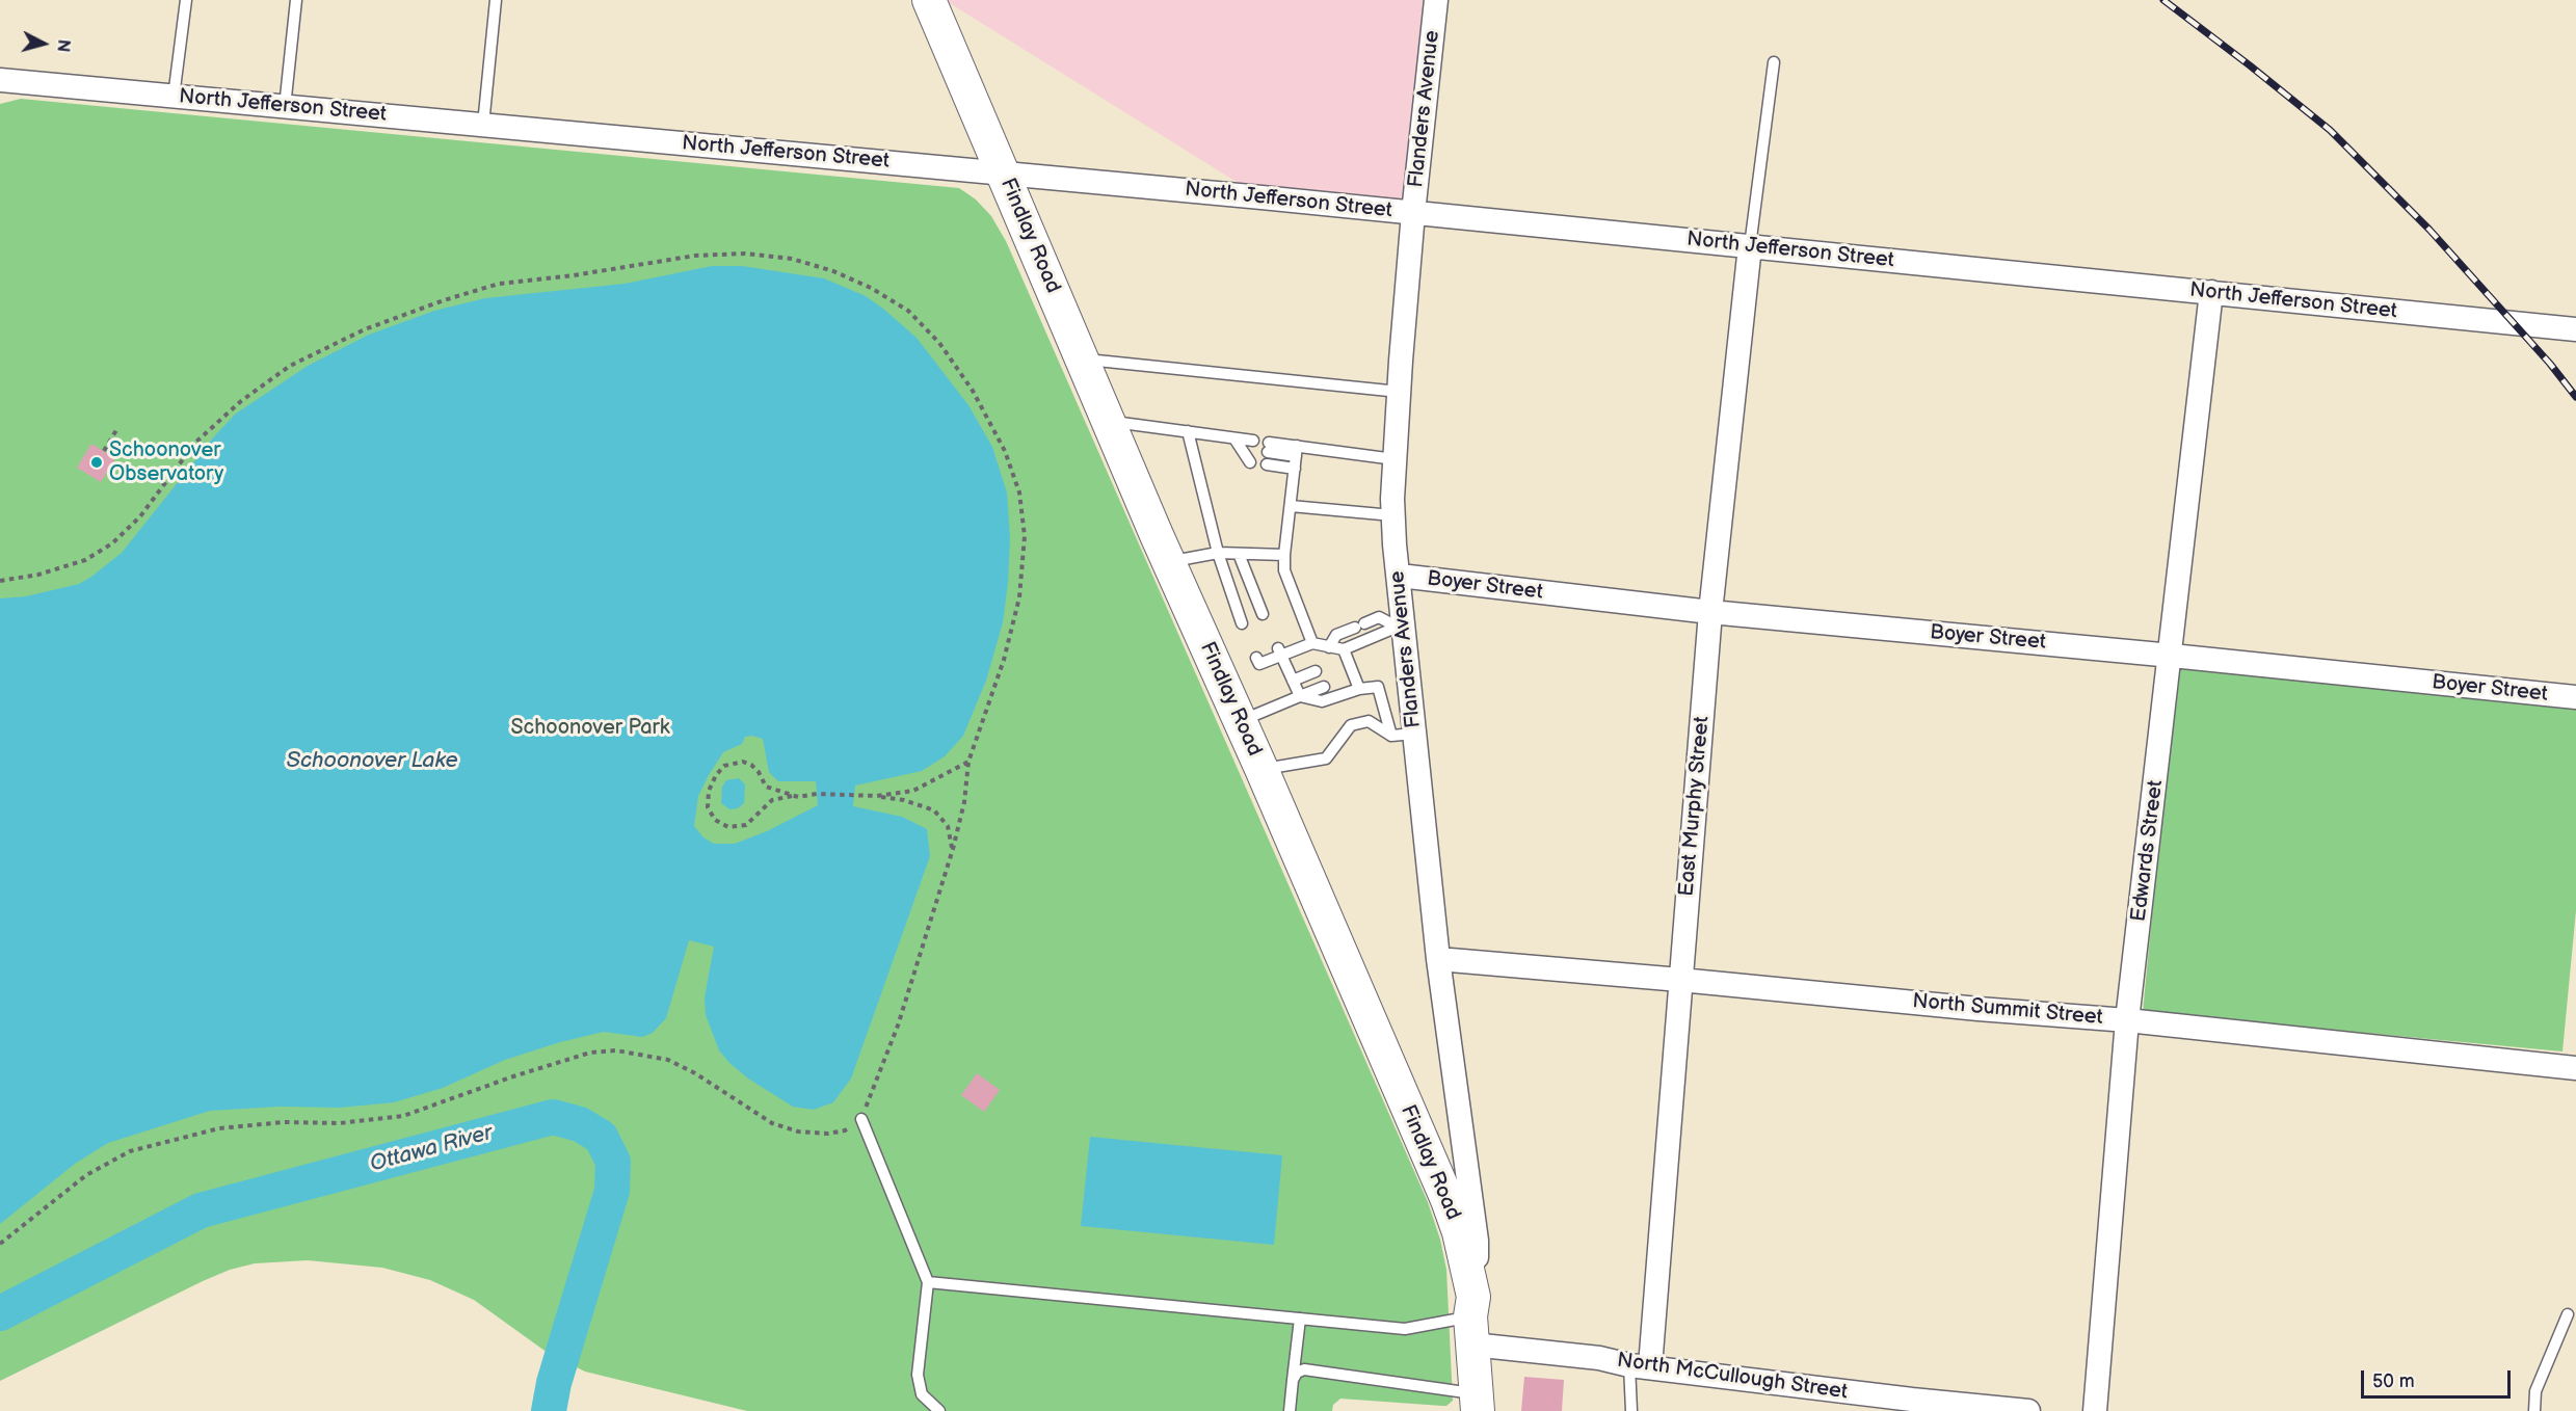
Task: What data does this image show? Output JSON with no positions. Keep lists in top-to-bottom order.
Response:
{
  "streets": {
    "main road": ["Findlay Road"],
    "street": [
      "North Jefferson Street",
      "Flanders Avenue",
      "Boyer Street",
      "East Murphy Street",
      "Edwards Street",
      "North Summit Street",
      "North McCullough Street"
    ]
  },
  "crossings": [
    ["North Jefferson Street", "Flanders Avenue"],
    ["North Jefferson Street", "Findlay Road"],
    ["North Jefferson Street", "East Murphy Street"],
    ["North Jefferson Street", "Edwards Street"],
    ["Flanders Avenue", "Findlay Road"],
    ["Flanders Avenue", "Boyer Street"],
    ["Flanders Avenue", "North Summit Street"],
    ["Flanders Avenue", "North McCullough Street"],
    ["Findlay Road", "North McCullough Street"],
    ["Boyer Street", "East Murphy Street"],
    ["Boyer Street", "Edwards Street"],
    ["East Murphy Street", "North Summit Street"],
    ["East Murphy Street", "North McCullough Street"],
    ["Edwards Street", "North Summit Street"]
  ],
  "water": ["Schoonover Lake", "Ottawa River"],
  "parks": ["Schoonover Park"],
  "places": ["Schoonover Observatory"],
  "scale_bar": "50 m",
  "north": "right"
}
